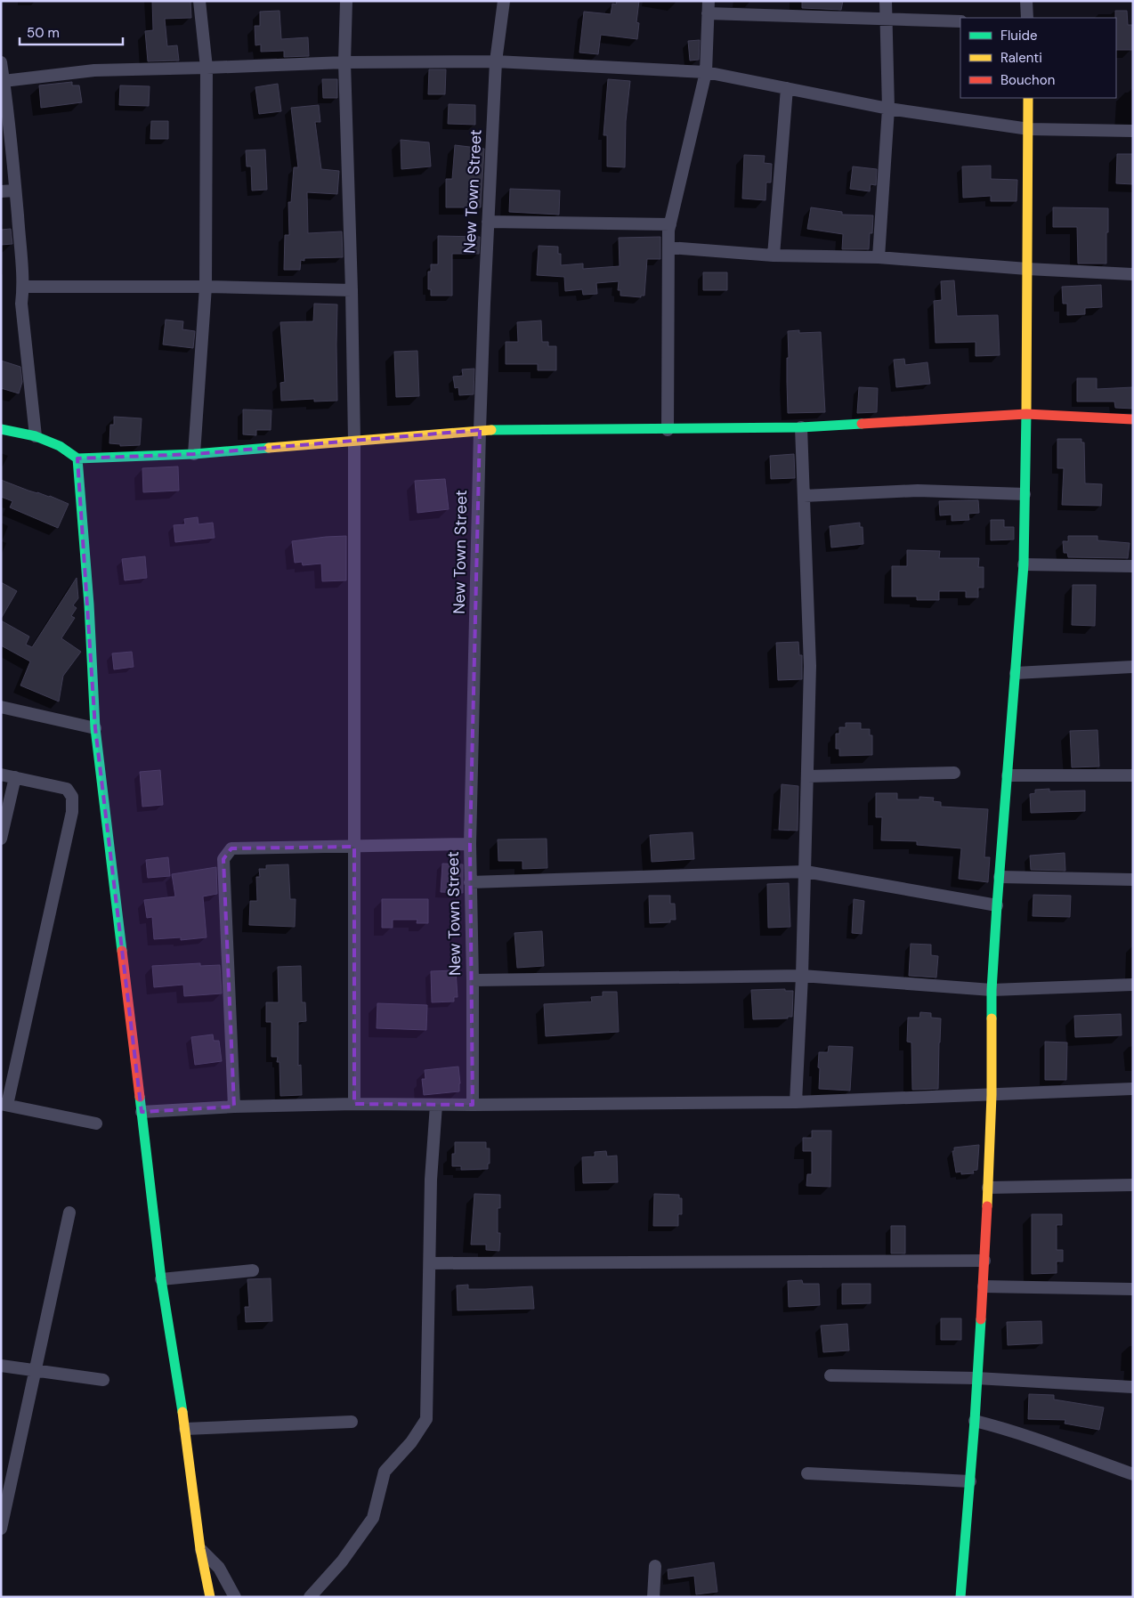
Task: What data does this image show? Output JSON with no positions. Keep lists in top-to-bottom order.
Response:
{
  "streets": {
    "street": ["New Town Street"]
  },
  "legend": ["Fluide", "Ralenti", "Bouchon"],
  "scale_bar": "50 m"
}
